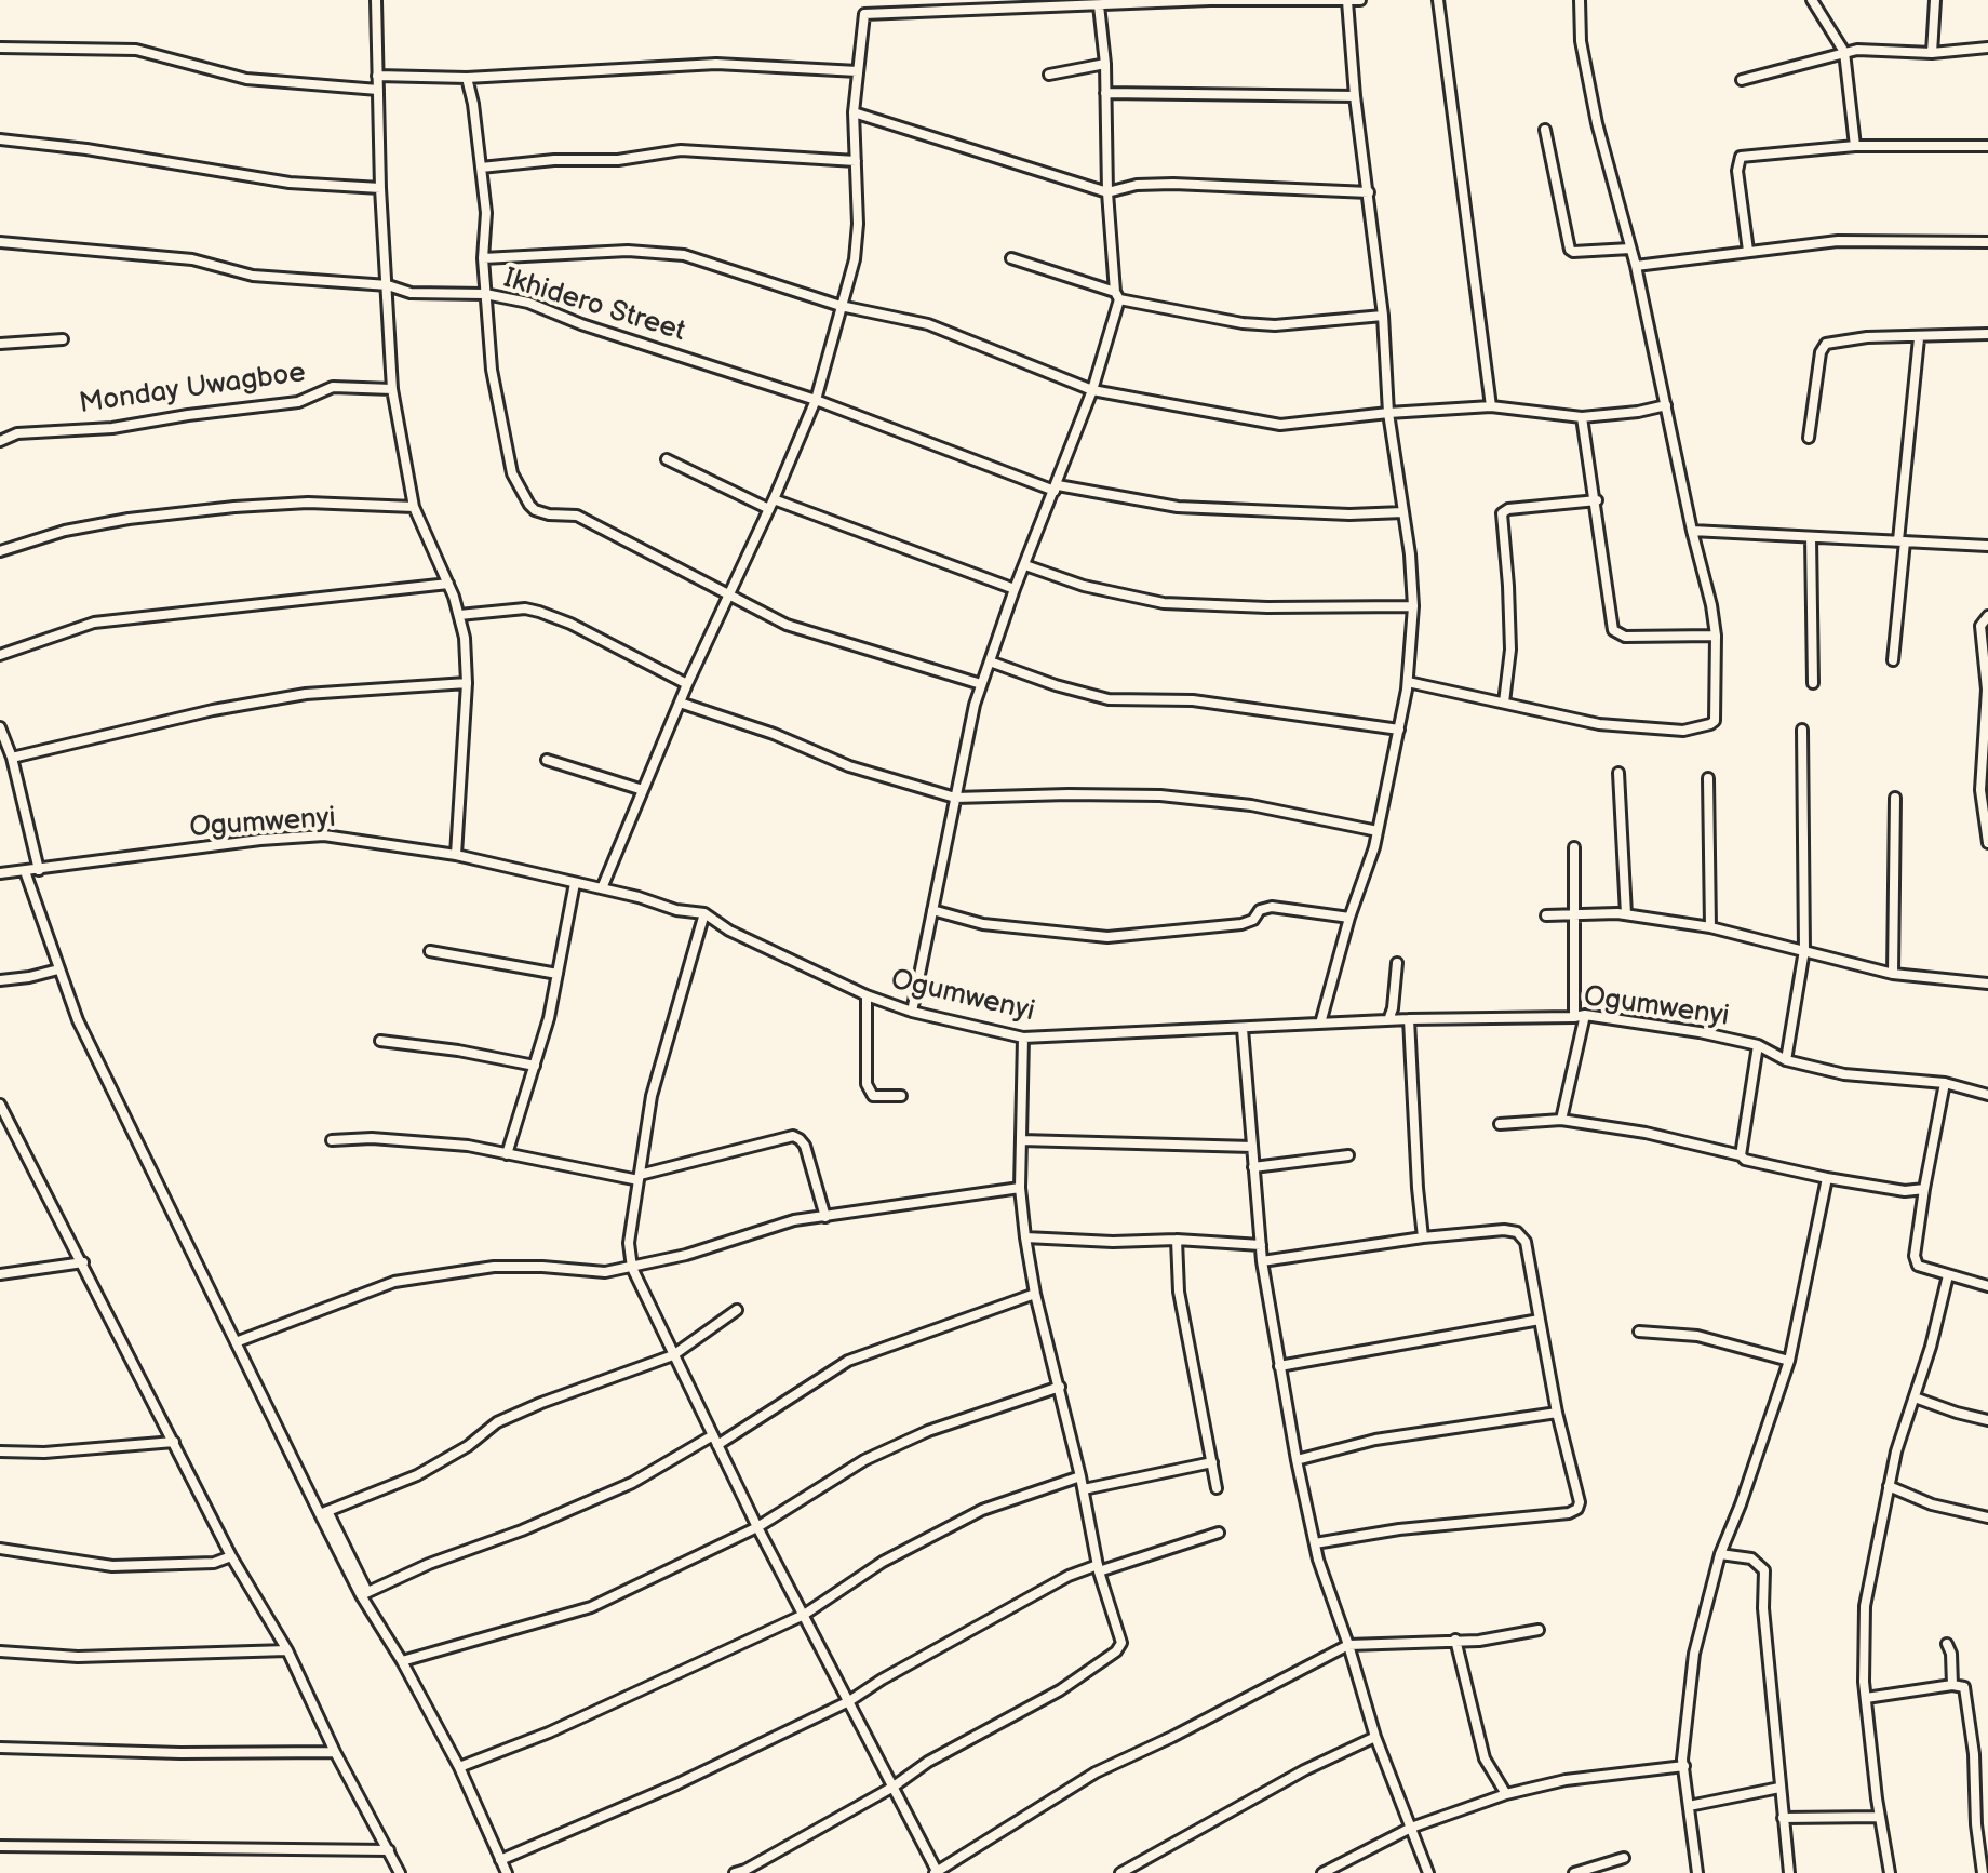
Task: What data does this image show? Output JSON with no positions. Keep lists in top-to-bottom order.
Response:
{
  "streets": {
    "street": ["Ikhidero Street", "Monday Uwagboe", "Ogumwenyi"]
  }
}
